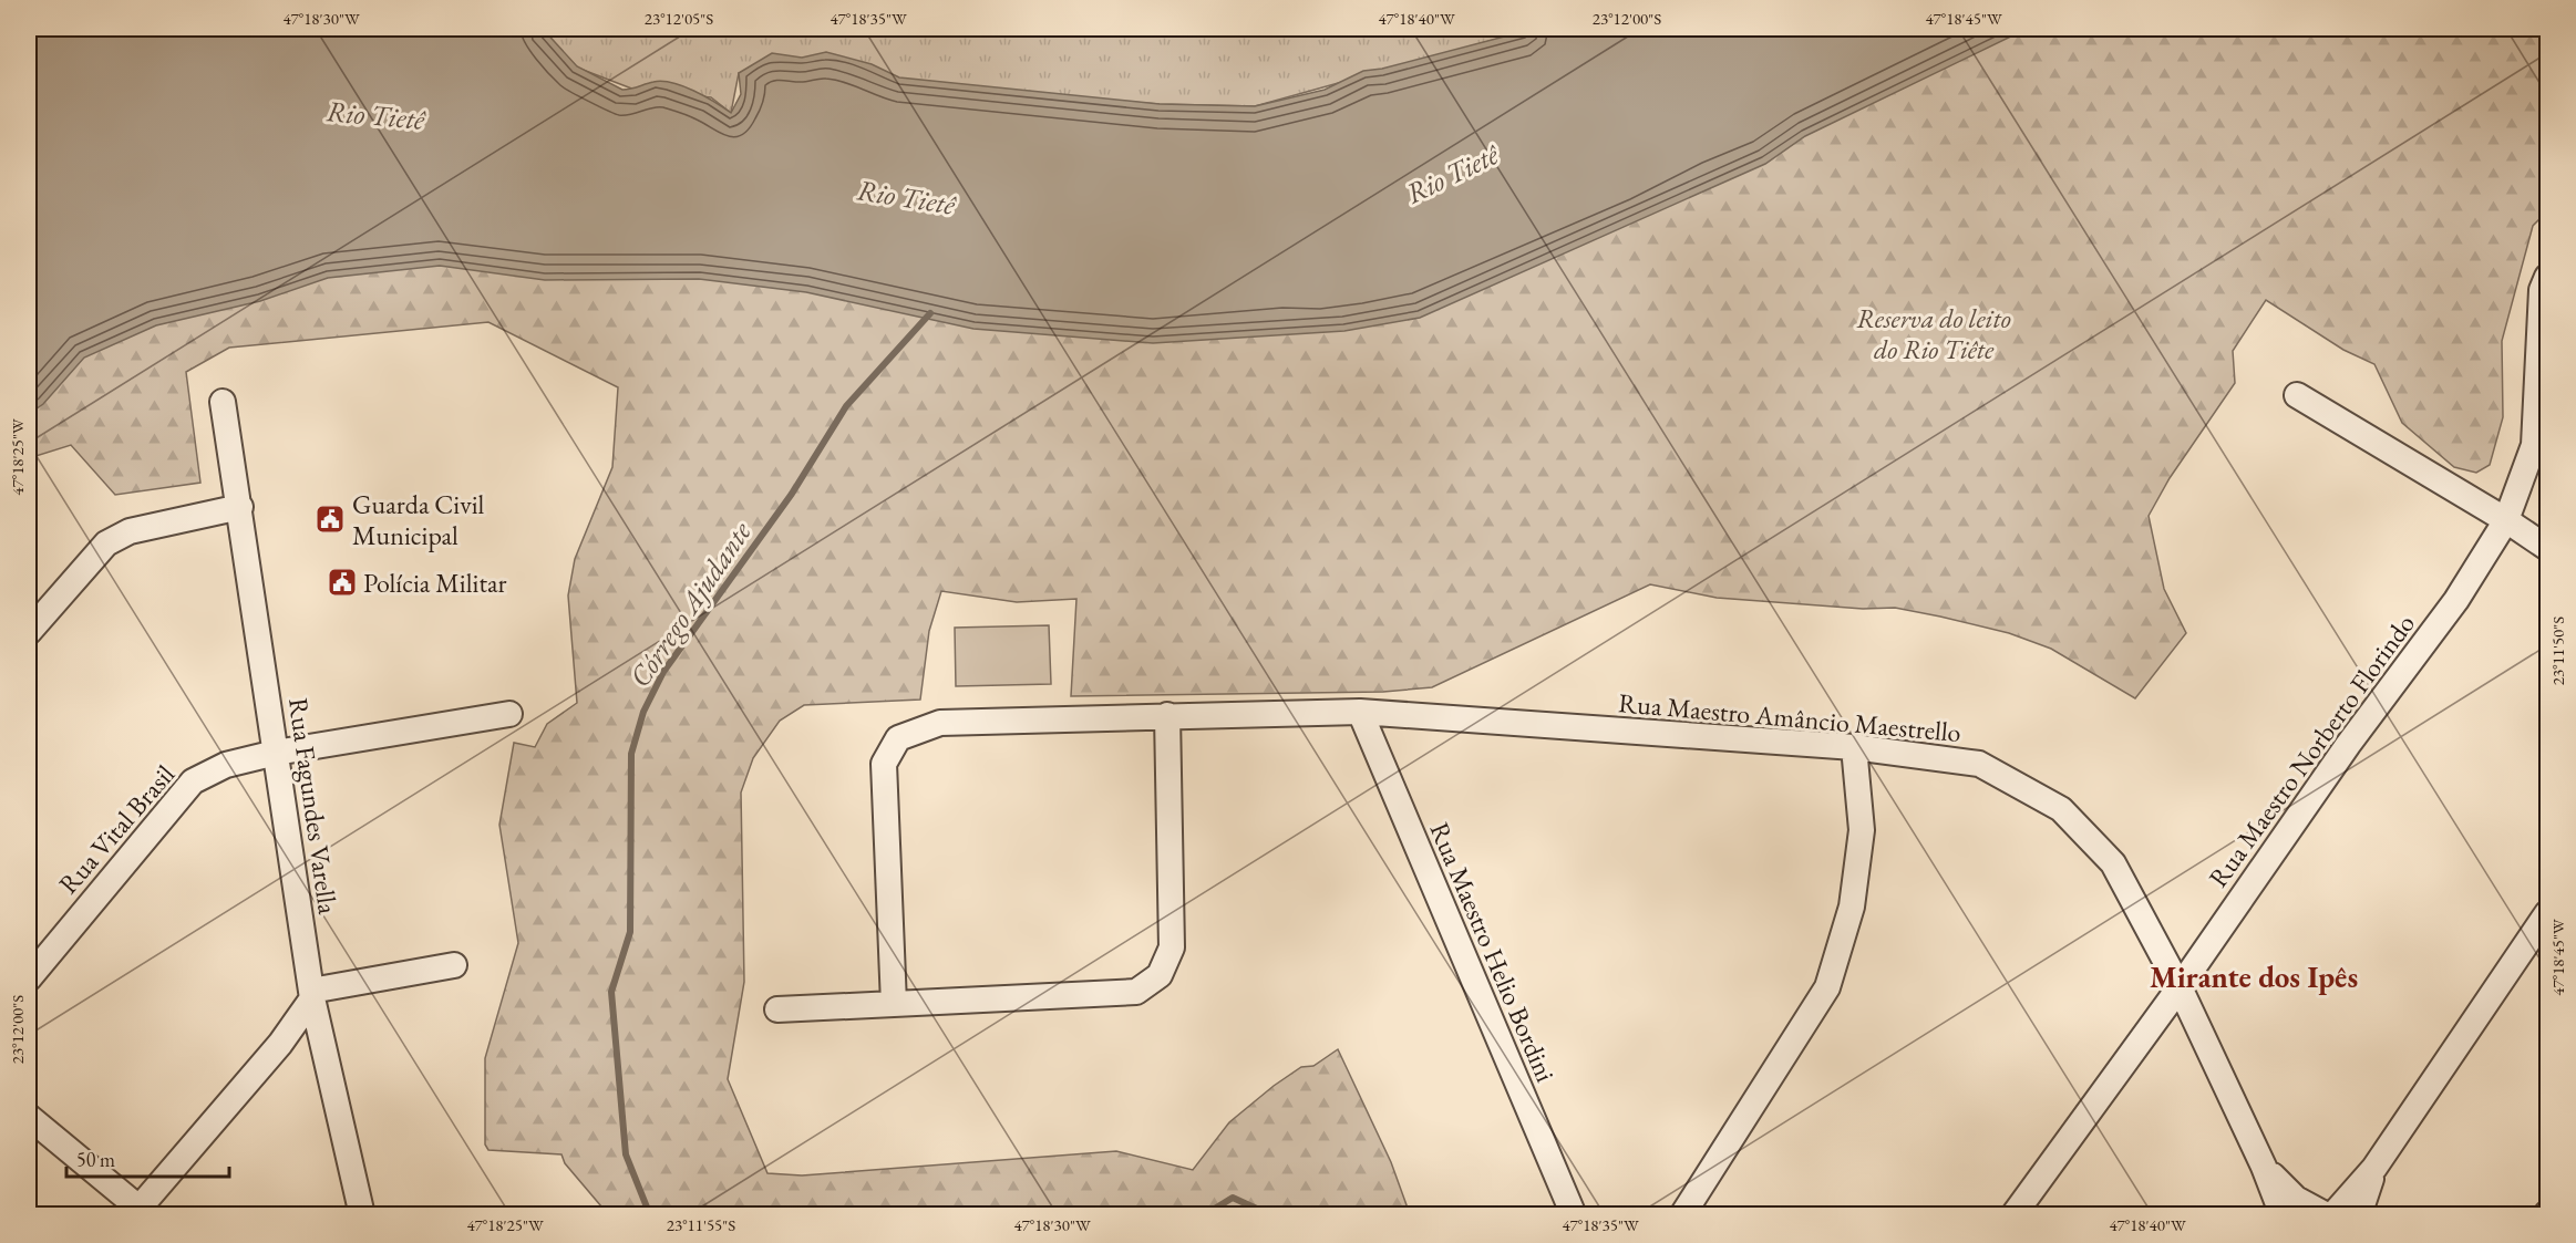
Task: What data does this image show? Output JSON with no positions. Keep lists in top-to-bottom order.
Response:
{
  "streets": {
    "street": [
      "Rua Maestro Amâncio Maestrello",
      "Rua Maestro Norberto Florindo",
      "Rua Fagundes Varella",
      "Rua Vital Brasil",
      "Rua Maestro Helio Bordini"
    ]
  },
  "crossings": [
    ["Rua Maestro Amâncio Maestrello", "Rua Maestro Norberto Florindo"],
    ["Rua Maestro Amâncio Maestrello", "Rua Maestro Helio Bordini"],
    ["Rua Fagundes Varella", "Rua Vital Brasil"]
  ],
  "districts": ["Mirante dos Ipês"],
  "water": ["Rio Tietê", "Córrego Ajudante"],
  "parks": ["Reserva do leito do Rio Tiête"],
  "places": {
    "public building": ["Guarda Civil Municipal", "Polícia Militar"]
  },
  "scale_bar": "50 m",
  "coordinates": [
    "47°18'30\"W",
    "23°12'05\"S",
    "47°18'35\"W",
    "47°18'40\"W",
    "23°12'00\"S",
    "47°18'45\"W",
    "47°18'25\"W",
    "23°11'50\"S",
    "23°11'55\"S"
  ]
}
